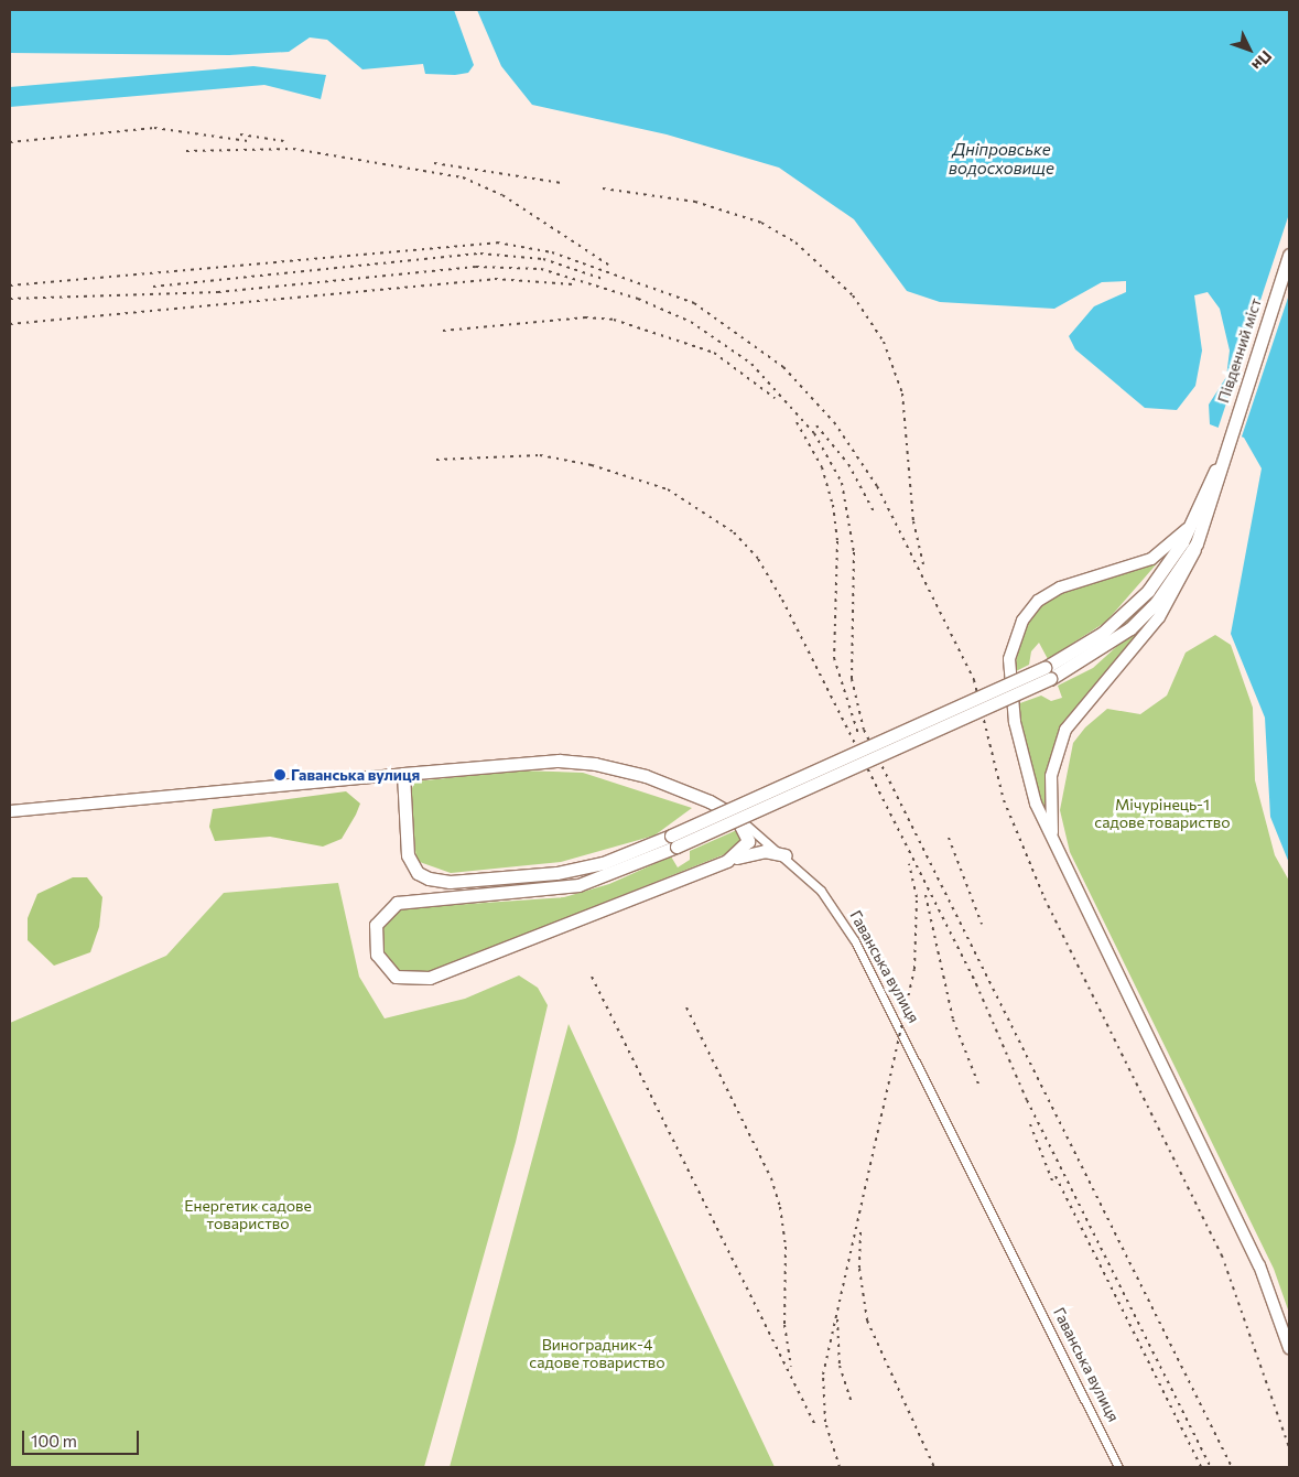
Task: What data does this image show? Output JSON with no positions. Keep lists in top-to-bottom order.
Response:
{
  "streets": {
    "main road": ["Південний міст", "Гаванська вулиця"]
  },
  "water": ["Дніпровське водосховище"],
  "parks": ["Мічурінець-1 садове товариство", "Енергетик садове товариство", "Виноградник-4 садове товариство"],
  "places": ["Гаванська вулиця"],
  "scale_bar": "100 m",
  "north": "bottom right"
}
